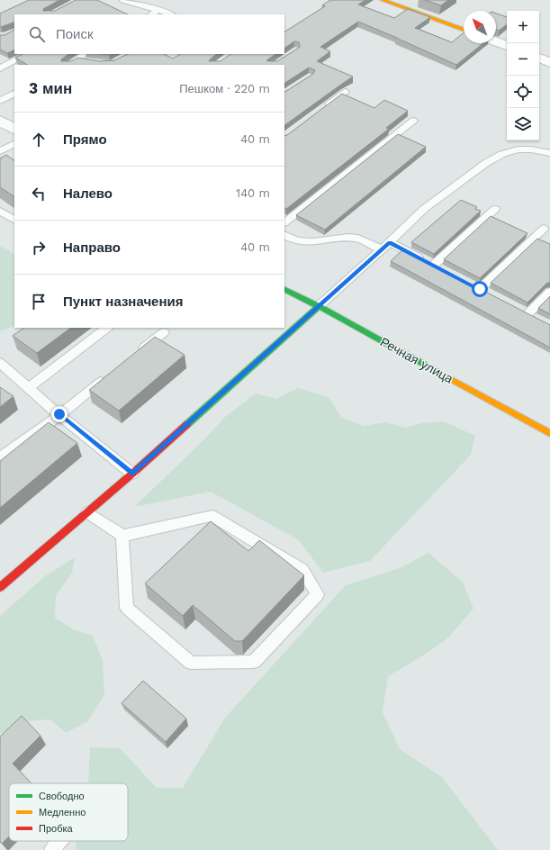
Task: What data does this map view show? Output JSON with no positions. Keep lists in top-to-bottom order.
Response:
{
  "streets": {
    "street": ["Речная улица"]
  },
  "legend": ["Свободно", "Медленно", "Пробка"],
  "north": "top left",
  "page": {
    "map_buttons": ["+", "−"],
    "search": "Поиск",
    "heading": ["3 мин", "Пешком · 220 m"],
    "list": [
      ["Прямо", "40 m"],
      ["Налево", "140 m"],
      ["Направо", "40 m"],
      "Пункт назначения"
    ]
  }
}
